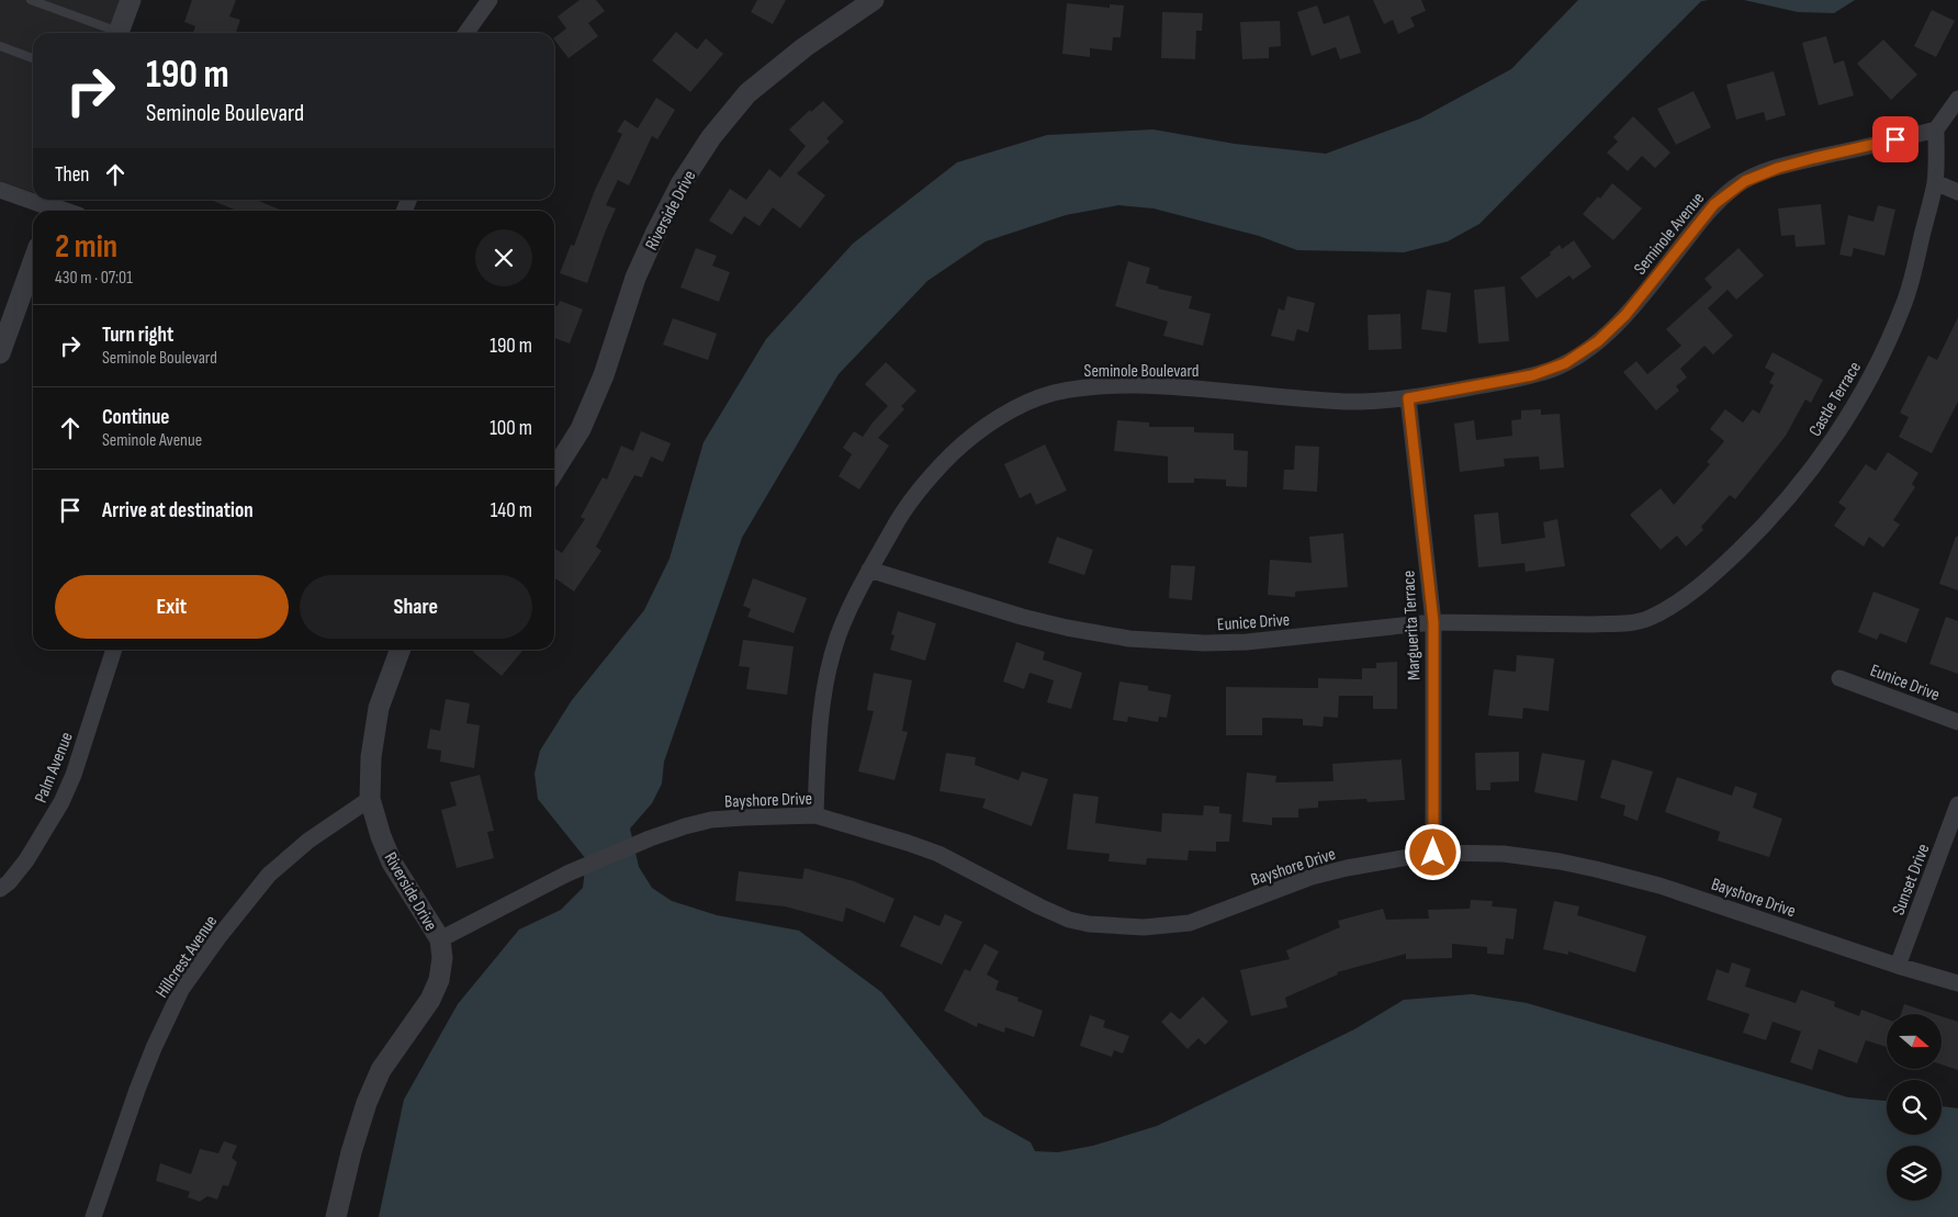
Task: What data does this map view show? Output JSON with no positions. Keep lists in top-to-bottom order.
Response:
{
  "streets": {
    "street": [
      "Riverside Drive",
      "Seminole Avenue",
      "Seminole Boulevard",
      "Castle Terrace",
      "Eunice Drive",
      "Marguerita Terrace",
      "Palm Avenue",
      "Bayshore Drive",
      "Sunset Drive",
      "Hillcrest Avenue"
    ]
  },
  "crossings": [
    ["Riverside Drive", "Bayshore Drive"],
    ["Riverside Drive", "Hillcrest Avenue"],
    ["Seminole Avenue", "Seminole Boulevard"],
    ["Seminole Avenue", "Castle Terrace"],
    ["Seminole Boulevard", "Eunice Drive"],
    ["Seminole Boulevard", "Marguerita Terrace"],
    ["Seminole Boulevard", "Bayshore Drive"],
    ["Castle Terrace", "Eunice Drive"],
    ["Eunice Drive", "Marguerita Terrace"],
    ["Marguerita Terrace", "Bayshore Drive"],
    ["Bayshore Drive", "Sunset Drive"]
  ],
  "north": "right",
  "page": {
    "turn": ["190 m", "Seminole Boulevard"],
    "then": "Then",
    "heading": ["2 min", "430 m · 07:01"],
    "list": [
      {
        "name": "Turn right",
        "note": "Seminole Boulevard",
        "value": "190 m"
      },
      {
        "name": "Continue",
        "note": "Seminole Avenue",
        "value": "100 m"
      },
      {
        "name": "Arrive at destination",
        "value": "140 m"
      }
    ],
    "buttons": ["Exit", "Share"]
  }
}
